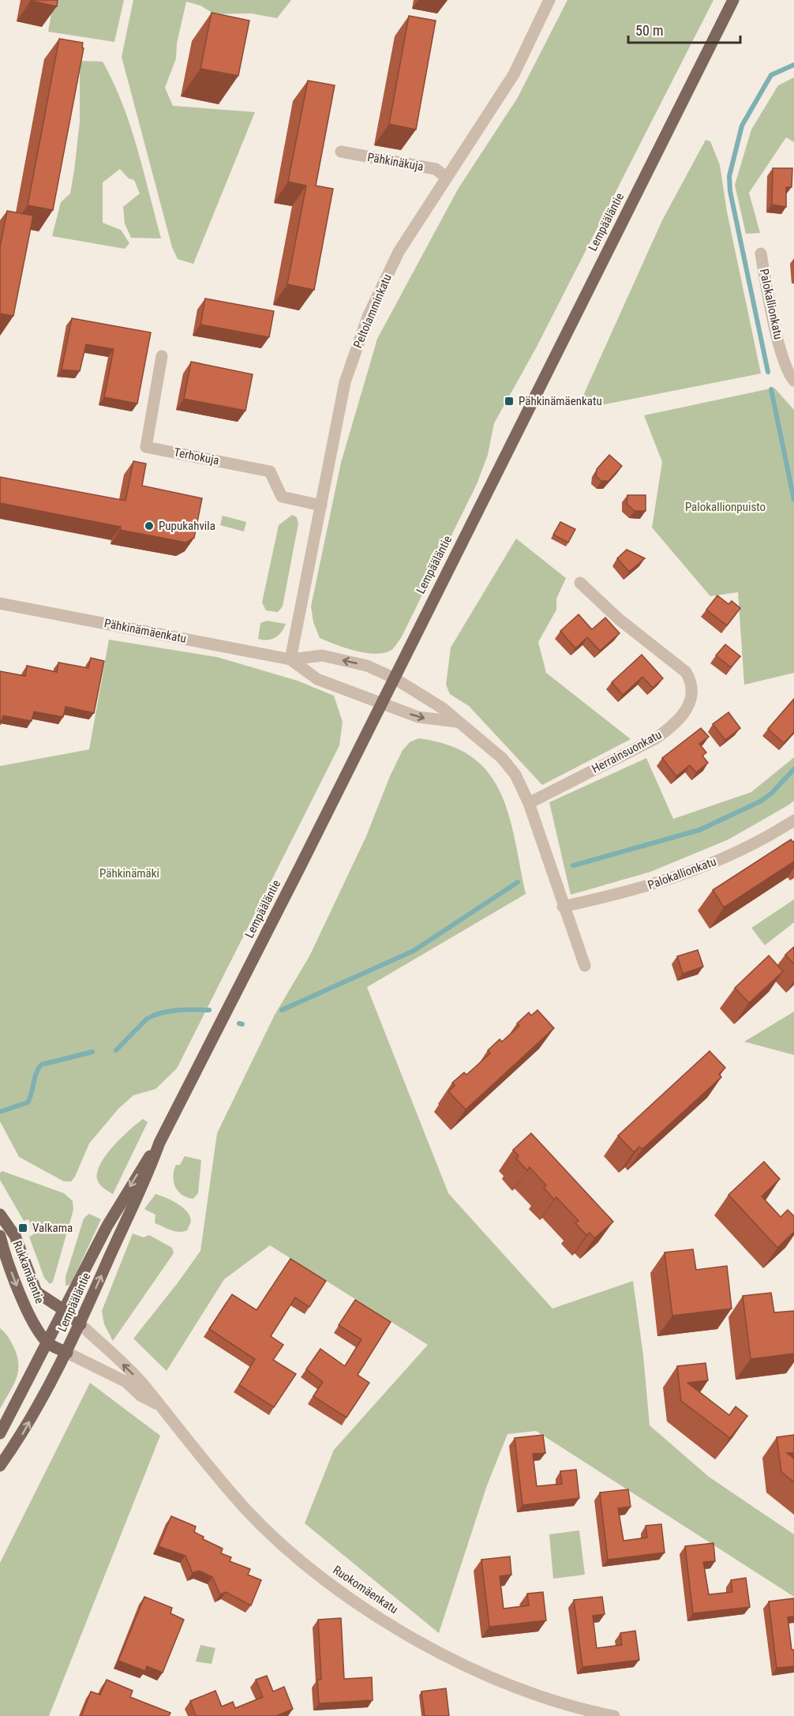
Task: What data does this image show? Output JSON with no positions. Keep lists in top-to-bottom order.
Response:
{
  "streets": {
    "main road": ["Lempääläntie", "Rukkamäentie", "Ruokomäenkatu"],
    "street": [
      "Pähkinäkuja",
      "Palokallionkatu",
      "Peltolamminkatu",
      "Terhokuja",
      "Pähkinämäenkatu",
      "Herrainsuonkatu"
    ]
  },
  "crossings": [
    ["Pähkinäkuja", "Peltolamminkatu"],
    ["Lempääläntie", "Pähkinämäenkatu"],
    ["Lempääläntie", "Rukkamäentie"],
    ["Lempääläntie", "Ruokomäenkatu"],
    ["Peltolamminkatu", "Terhokuja"],
    ["Peltolamminkatu", "Pähkinämäenkatu"],
    ["Rukkamäentie", "Ruokomäenkatu"]
  ],
  "parks": ["Palokallionpuisto", "Pähkinämäki"],
  "places": {
    "transit": ["Pähkinämäenkatu", "Valkama"],
    "other": ["Pupukahvila"]
  },
  "scale_bar": "50 m"
}
